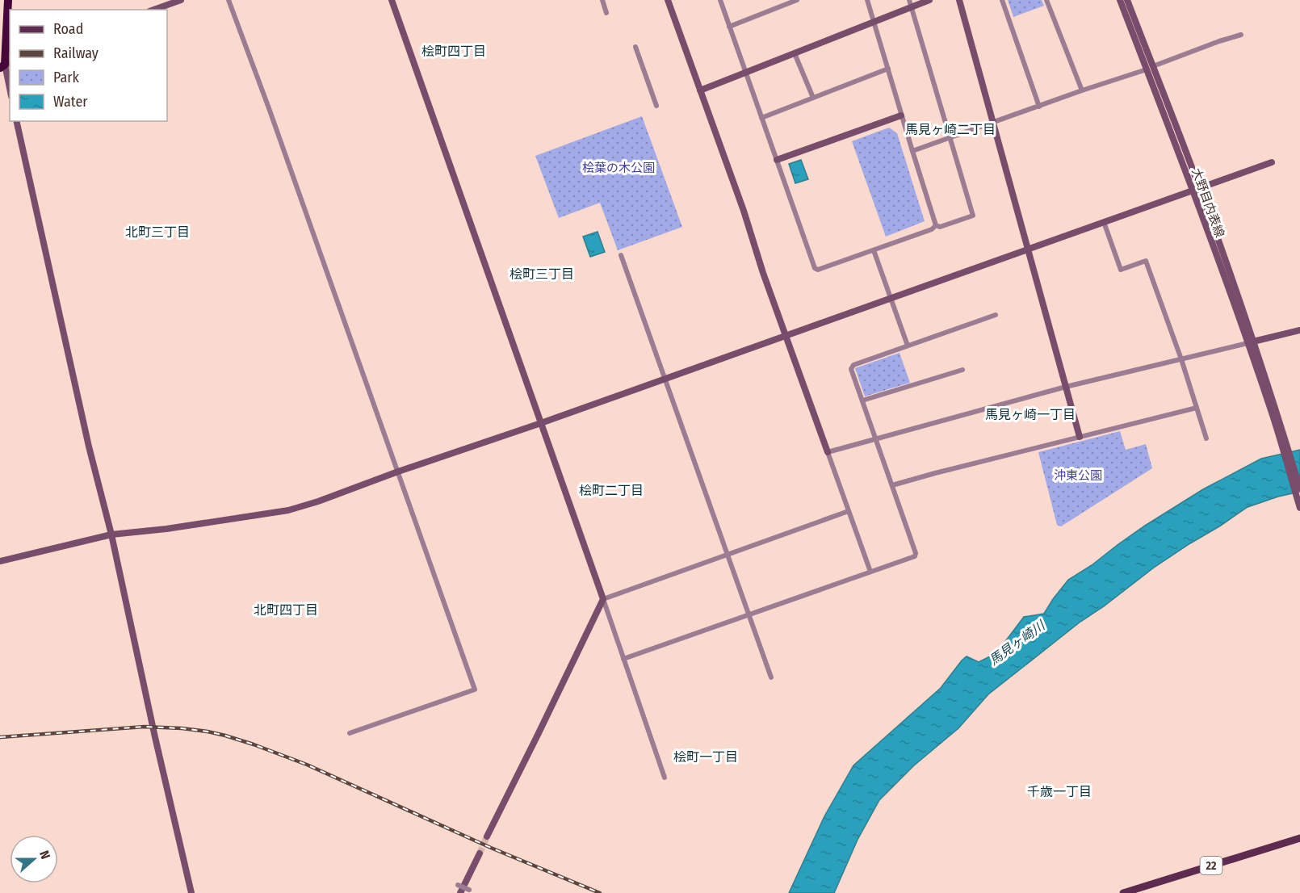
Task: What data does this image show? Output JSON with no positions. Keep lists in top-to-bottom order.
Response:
{
  "streets": {
    "main road": ["22"],
    "street": ["大野目内表線"]
  },
  "districts": [
    "桧町四丁目",
    "馬見ヶ崎二丁目",
    "北町三丁目",
    "桧町三丁目",
    "馬見ヶ崎一丁目",
    "桧町二丁目",
    "北町四丁目",
    "桧町一丁目",
    "千歳一丁目"
  ],
  "water": ["馬見ヶ崎川"],
  "parks": ["桧葉の木公園", "沖東公園"],
  "legend": [
    "Road",
    "Railway",
    "Park",
    "Water"
  ],
  "north": "right"
}
